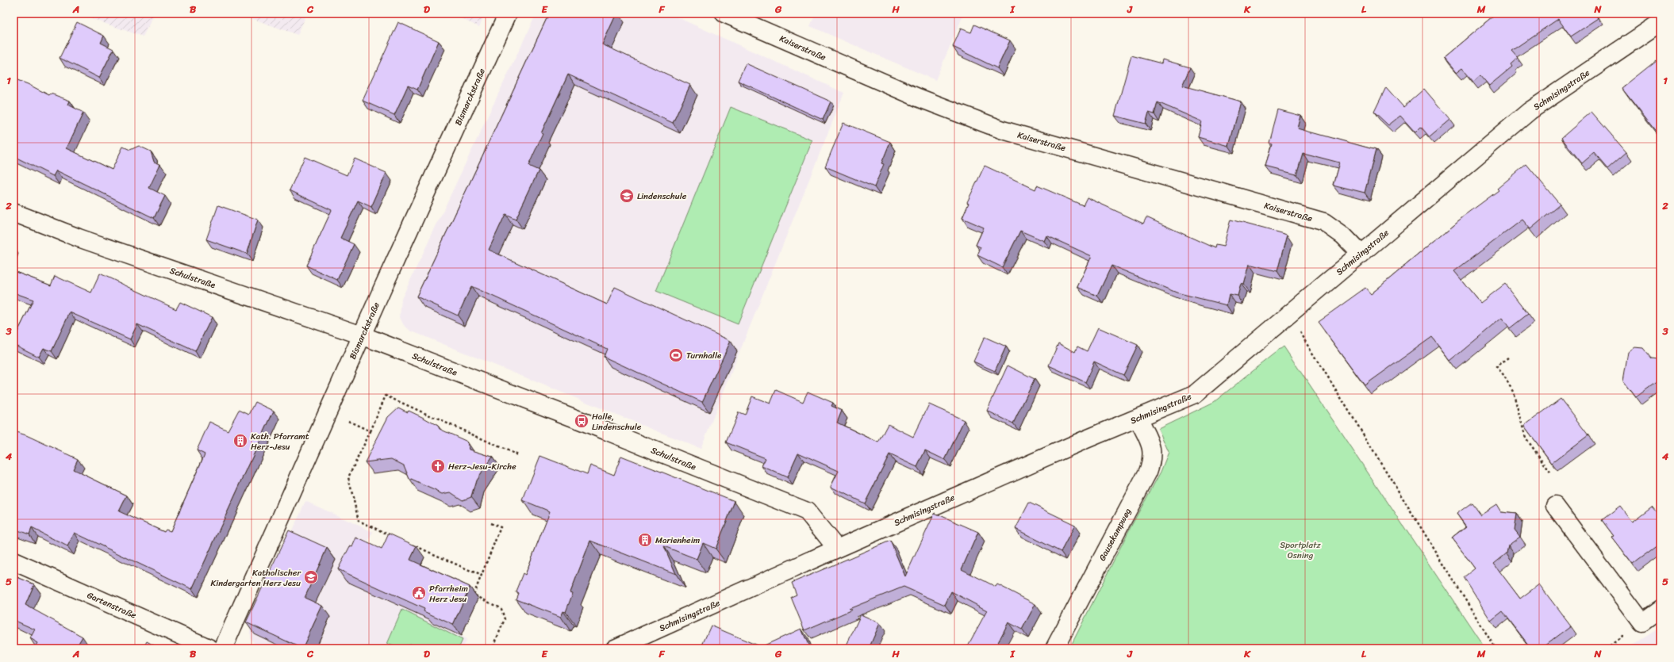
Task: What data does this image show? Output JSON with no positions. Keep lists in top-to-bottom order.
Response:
{
  "streets": {
    "street": [
      "Kaiserstraße",
      "Schmisingstraße",
      "Bismarckstraße",
      "Schulstraße",
      "Gausekampweg",
      "Gartenstraße"
    ]
  },
  "crossings": [
    ["Kaiserstraße", "Schmisingstraße"],
    ["Schmisingstraße", "Schulstraße"],
    ["Schmisingstraße", "Gausekampweg"],
    ["Bismarckstraße", "Schulstraße"]
  ],
  "parks": ["Sportplatz Osning"],
  "places": {
    "school or university": ["Lindenschule", "Katholischer Kindergarten Herz Jesu"],
    "sports": ["Turnhalle"],
    "bus stop": ["Halle, Lindenschule"],
    "building": ["Kath. Pfarramt Herz-Jesu", "Marienheim"],
    "church": ["Herz-Jesu-Kirche"],
    "public building": ["Pfarrheim Herz Jesu"]
  },
  "grid": {
    "columns": [
      "A",
      "B",
      "C",
      "D",
      "E",
      "F",
      "G",
      "H",
      "I",
      "J",
      "K",
      "L",
      "M",
      "N"
    ],
    "rows": [
      "1",
      "2",
      "3",
      "4",
      "5"
    ]
  }
}
